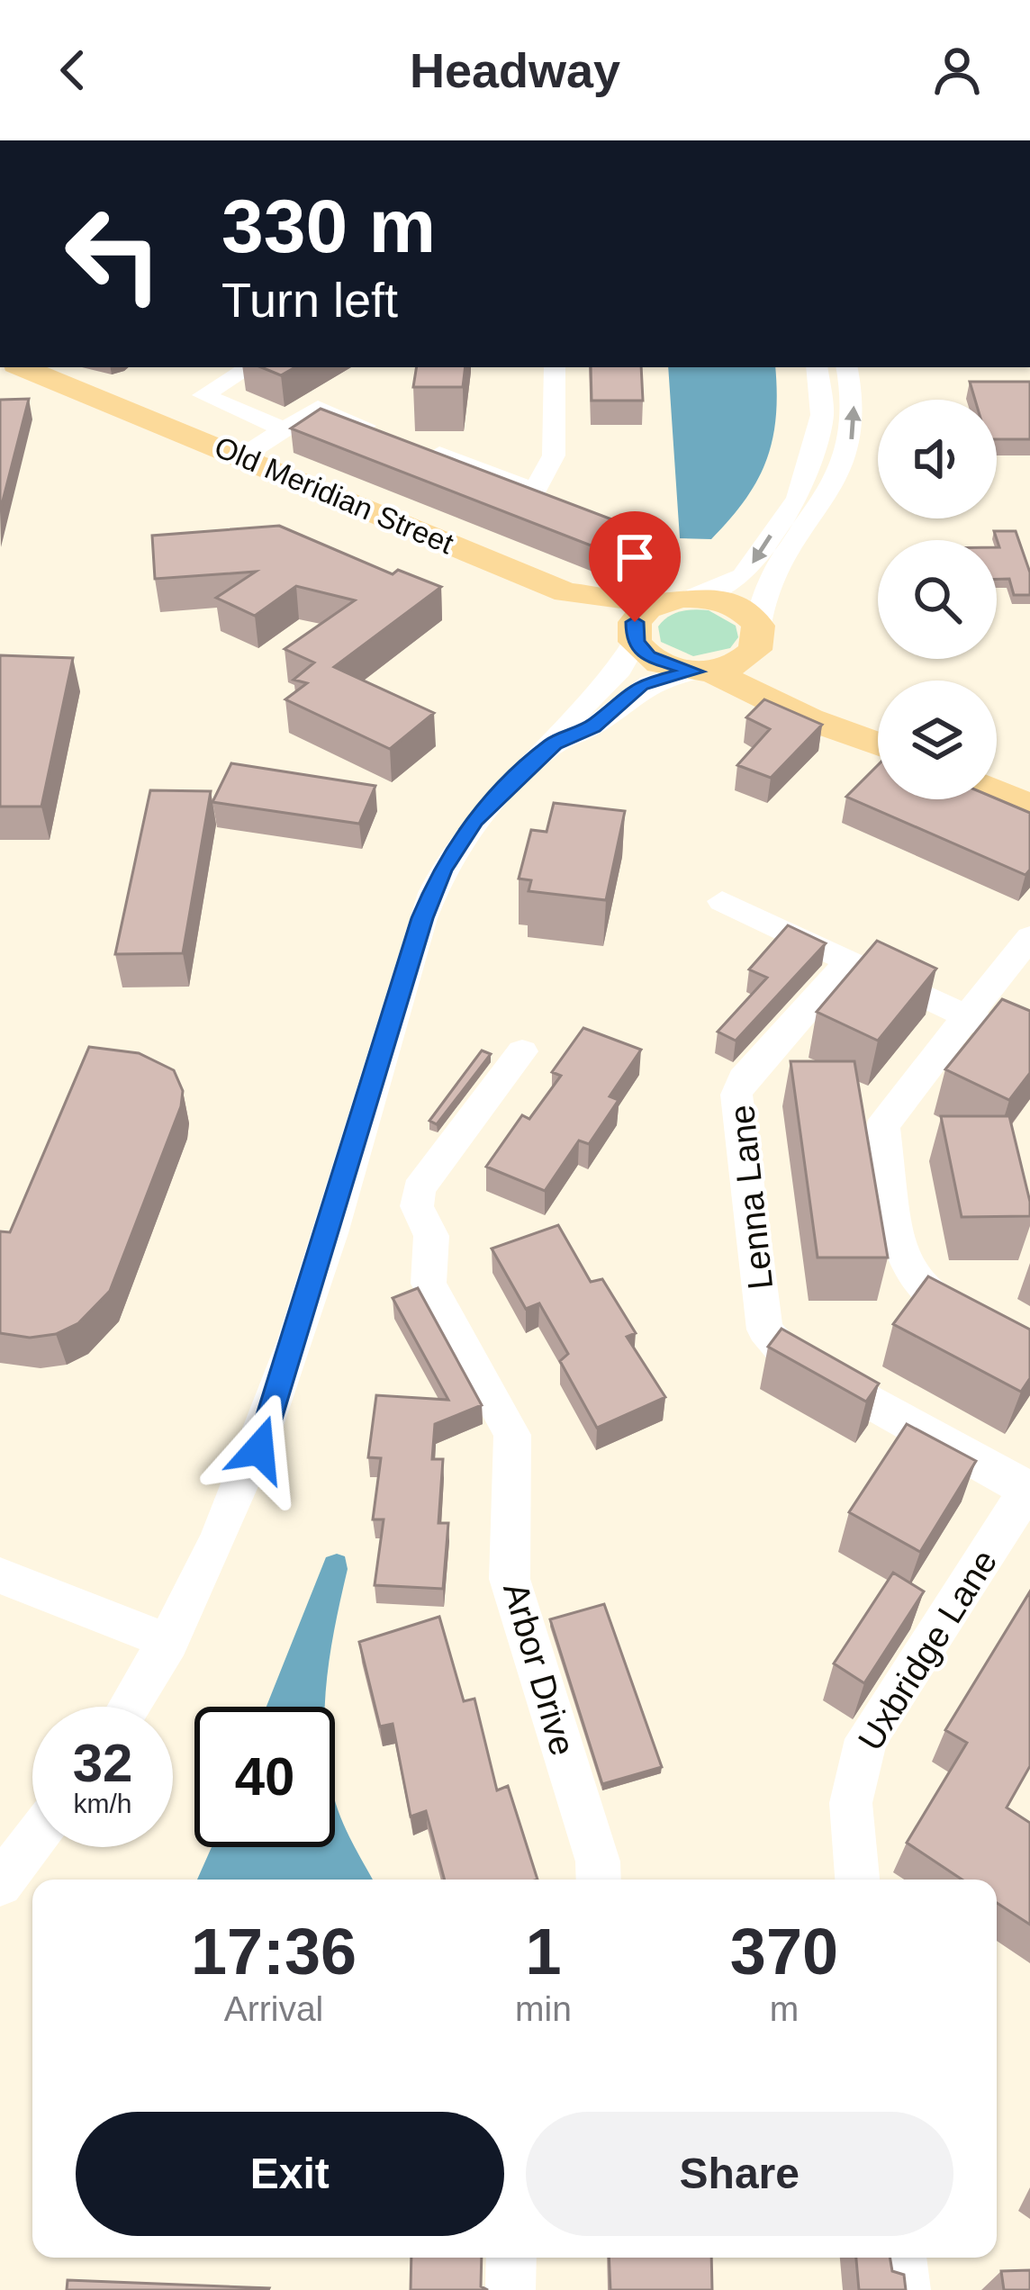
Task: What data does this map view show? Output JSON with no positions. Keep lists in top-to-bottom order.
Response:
{
  "streets": {
    "main road": ["Old Meridian Street"],
    "street": ["Lenna Lane", "Uxbridge Lane", "Arbor Drive"]
  },
  "crossings": [
    ["Lenna Lane", "Uxbridge Lane"]
  ],
  "page": {
    "header": "Headway",
    "turn": ["330 m", "Turn left"],
    "speed": "32 km/h",
    "limit": "40",
    "eta": [
      "17:36",
      "Arrival",
      "1",
      "min",
      "370",
      "m"
    ],
    "buttons": ["Exit", "Share"]
  }
}
